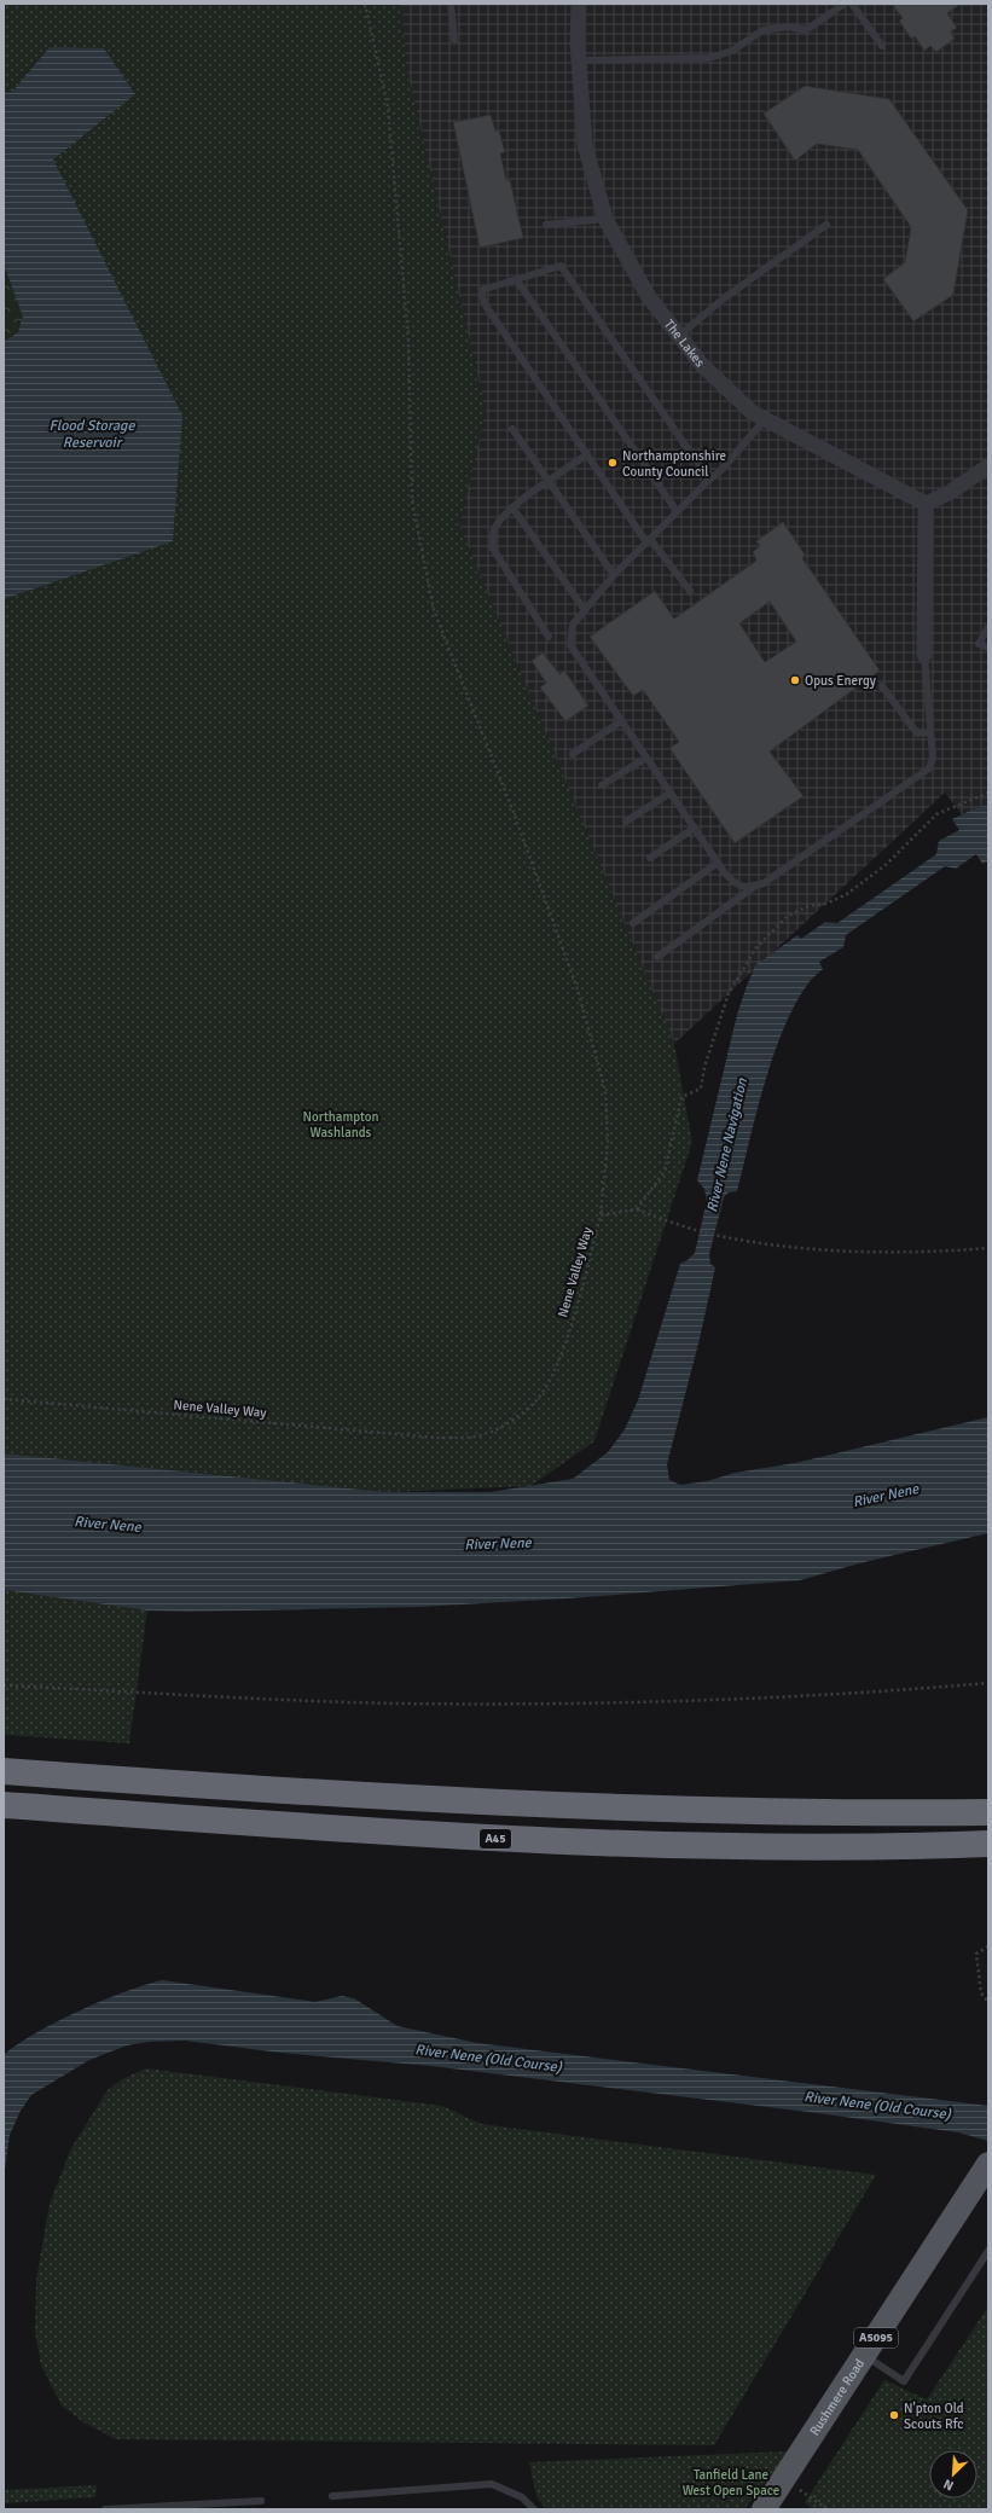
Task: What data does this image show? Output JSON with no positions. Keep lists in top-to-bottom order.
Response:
{
  "streets": {
    "highway": ["A45"],
    "main road": ["A5095", "Rushmere Road"],
    "street": ["The Lakes"],
    "path": ["Nene Valley Way"]
  },
  "water": [
    "Flood Storage Reservoir",
    "River Nene Navigation",
    "River Nene",
    "River Nene (Old Course)"
  ],
  "parks": ["Northampton Washlands", "Tanfield Lane West Open Space"],
  "places": ["Northamptonshire County Council", "Opus Energy", "N'pton Old Scouts Rfc"],
  "north": "bottom left"
}
